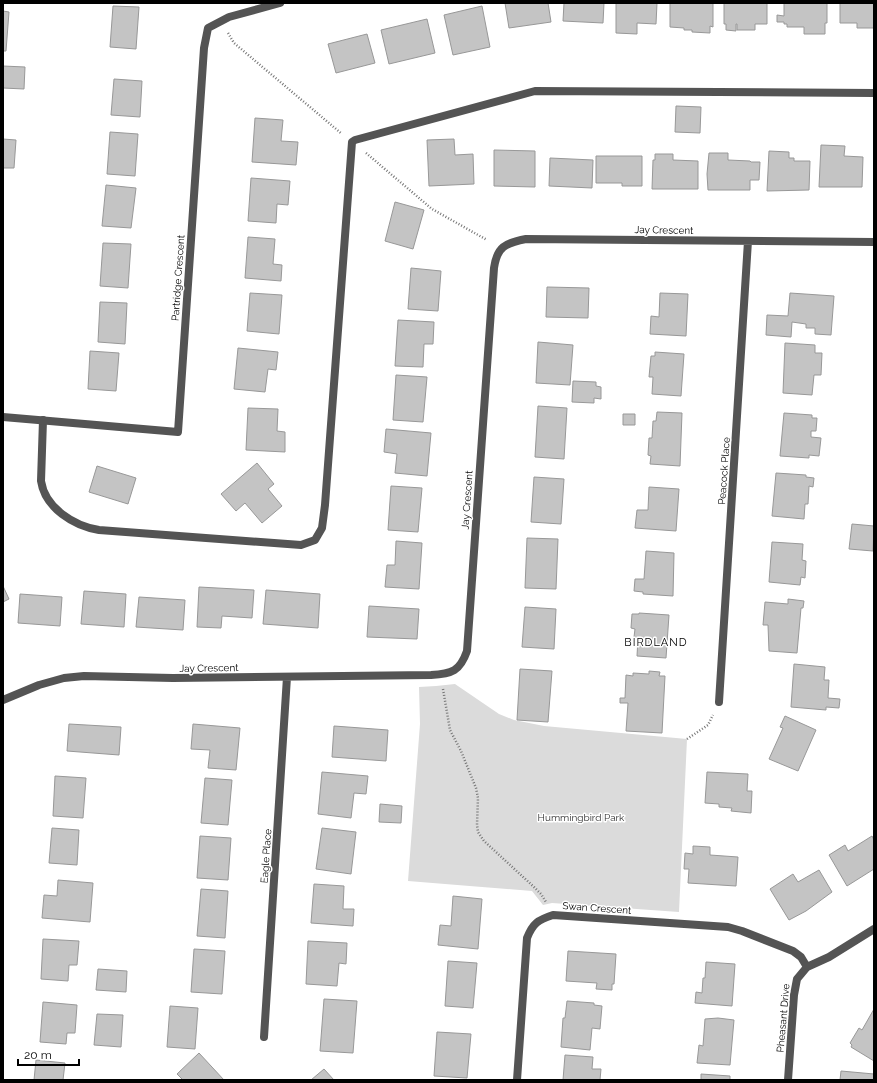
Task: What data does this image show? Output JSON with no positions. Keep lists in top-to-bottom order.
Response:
{
  "streets": {
    "street": [
      "Jay Crescent",
      "Partridge Crescent",
      "Peacock Place",
      "Eagle Place",
      "Swan Crescent",
      "Pheasant Drive"
    ]
  },
  "crossings": [
    ["Jay Crescent", "Peacock Place"],
    ["Jay Crescent", "Eagle Place"],
    ["Swan Crescent", "Pheasant Drive"]
  ],
  "districts": ["BIRDLAND"],
  "parks": ["Hummingbird Park"],
  "scale_bar": "20 m"
}
